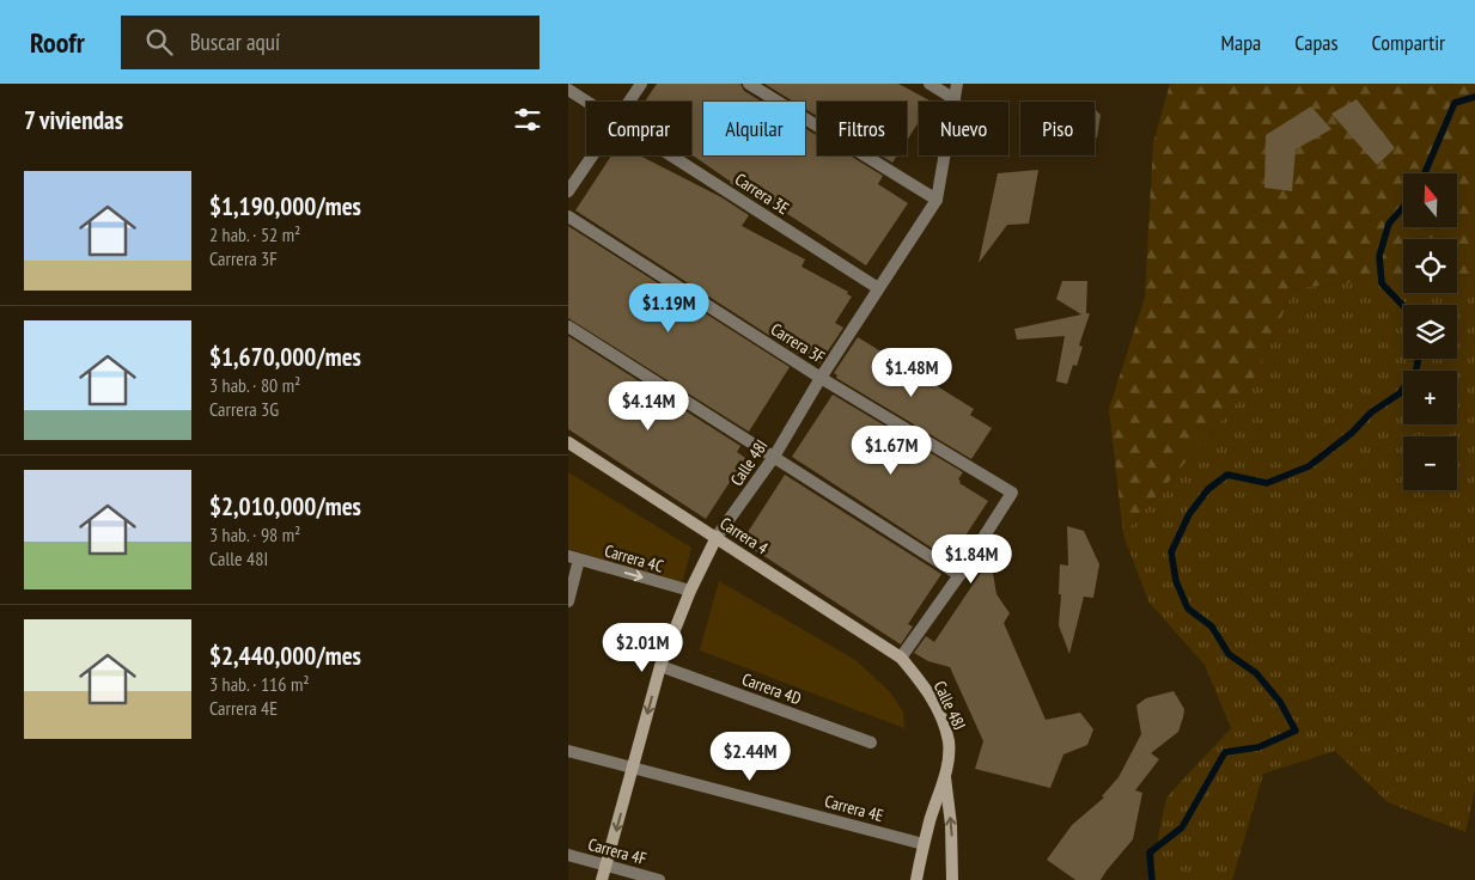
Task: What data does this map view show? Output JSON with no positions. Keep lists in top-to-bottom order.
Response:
{
  "streets": {
    "main road": ["Calle 48I", "Carrera 4", "Calle 48J"],
    "street": [
      "Carrera 3E",
      "Carrera 3F",
      "Carrera 4C",
      "Carrera 4D",
      "Carrera 4E",
      "Carrera 4F"
    ]
  },
  "crossings": [
    ["Carrera 3E", "Calle 48I"],
    ["Carrera 3F", "Calle 48I"],
    ["Calle 48I", "Carrera 4"],
    ["Calle 48I", "Carrera 4C"],
    ["Calle 48I", "Carrera 4D"],
    ["Calle 48I", "Carrera 4E"],
    ["Calle 48I", "Carrera 4F"],
    ["Carrera 4", "Calle 48J"],
    ["Calle 48J", "Carrera 4E"]
  ],
  "one_way": ["Carrera 4C"],
  "north": "top",
  "page": {
    "header": "Roofr",
    "search": "Buscar aquí",
    "nav": ["Mapa", "Capas", "Compartir"],
    "heading": "7 viviendas",
    "chip": [
      "Comprar",
      "Alquilar",
      "Filtros",
      "Nuevo",
      "Piso"
    ],
    "list": [
      {
        "name": "$1,190,000/mes",
        "note": "2 hab. · 52 m² · Carrera 3F"
      },
      {
        "name": "$1,670,000/mes",
        "note": "3 hab. · 80 m² · Carrera 3G"
      },
      {
        "name": "$2,010,000/mes",
        "note": "3 hab. · 98 m² · Calle 48I"
      },
      {
        "name": "$2,440,000/mes",
        "note": "3 hab. · 116 m² · Carrera 4E"
      }
    ],
    "map_buttons": ["+", "−"],
    "price": [
      "$1.19M",
      "$1.48M",
      "$4.14M",
      "$1.67M",
      "$1.84M",
      "$2.01M",
      "$2.44M"
    ]
  }
}
